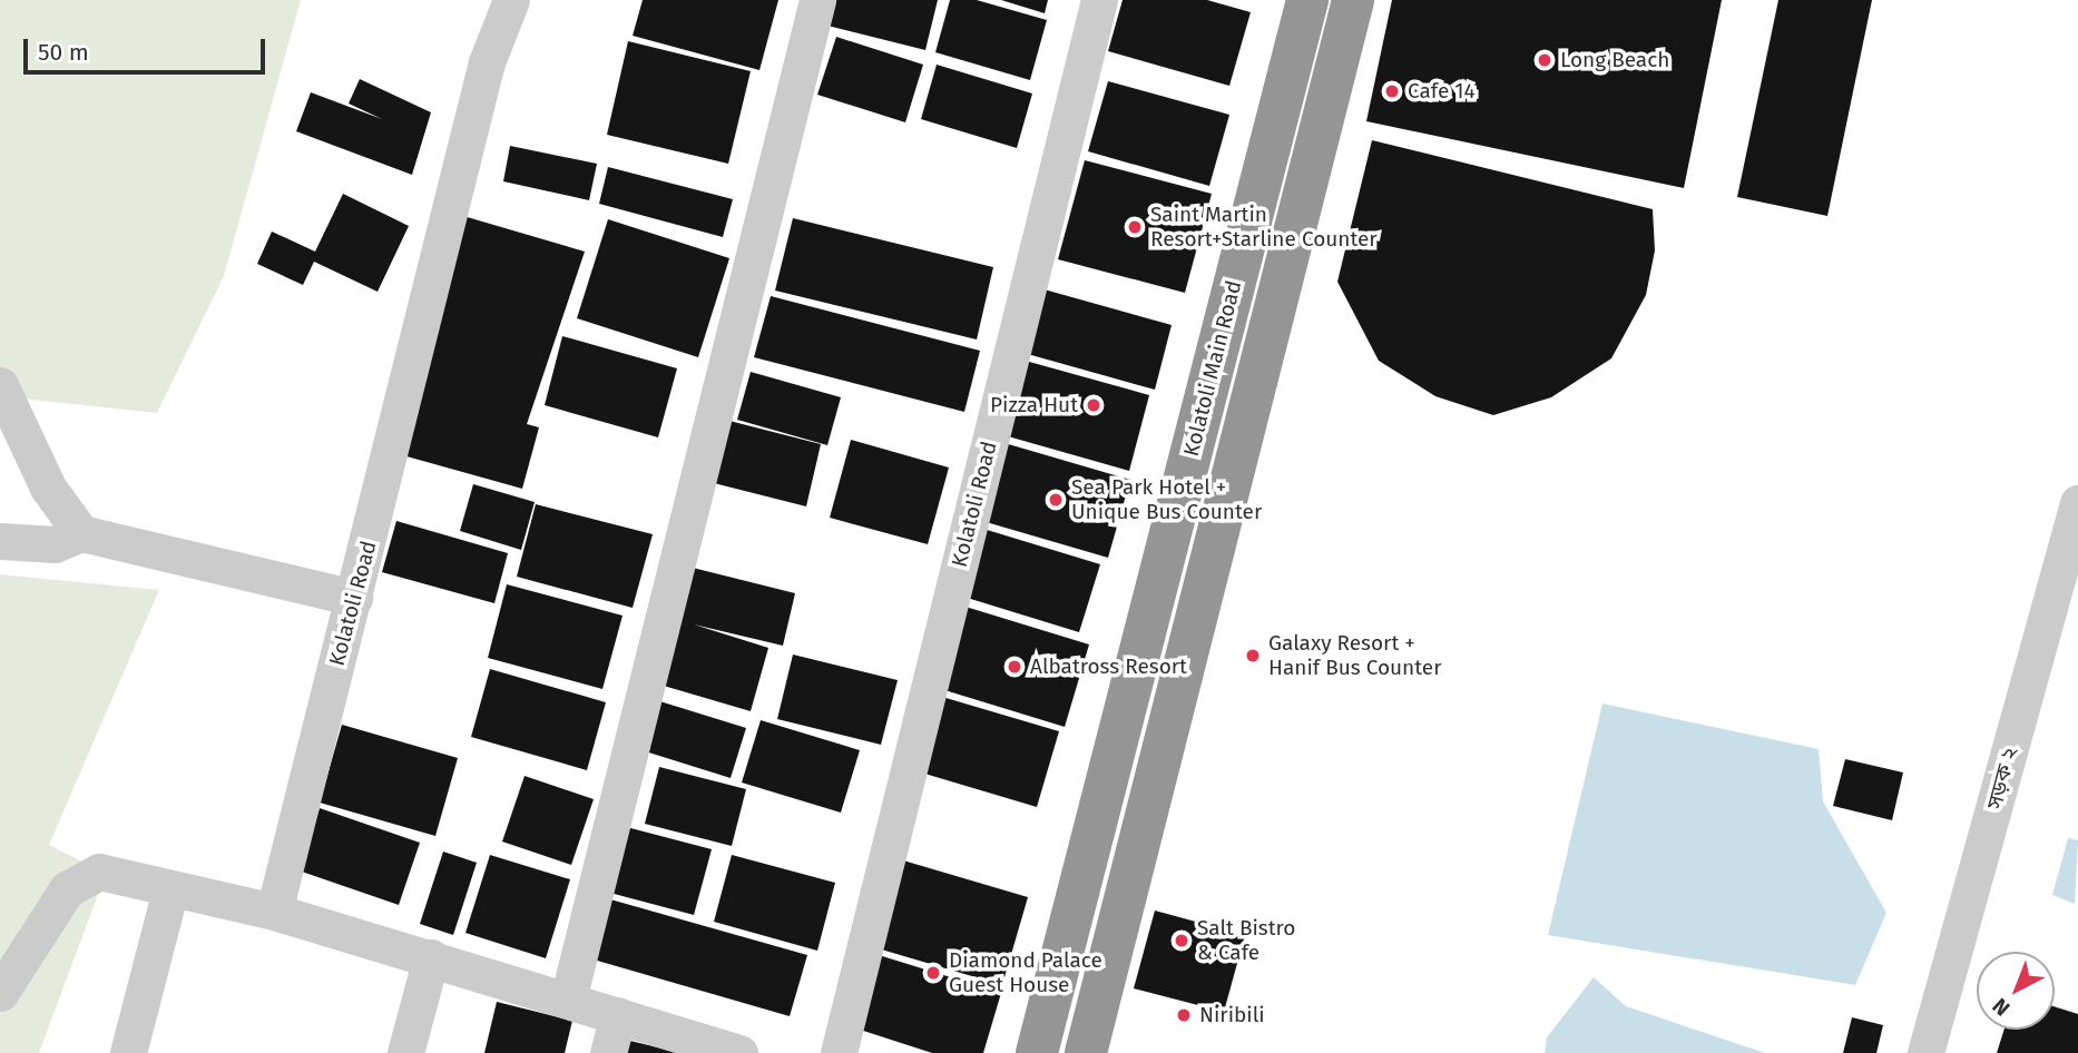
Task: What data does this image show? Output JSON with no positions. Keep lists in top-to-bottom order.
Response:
{
  "streets": {
    "highway": ["Kolatoli Main Road"],
    "street": ["Kolatoli Road", "সড়ক ২"]
  },
  "places": [
    "Long Beach",
    "Cafe 14",
    "Saint Martin Resort+Starline Counter",
    "Pizza Hut",
    "Sea Park Hotel + Unique Bus Counter",
    "Galaxy Resort + Hanif Bus Counter",
    "Albatross Resort",
    "Salt Bistro & Cafe",
    "Diamond Palace Guest House",
    "Niribili"
  ],
  "scale_bar": "50 m",
  "north": "bottom left"
}
